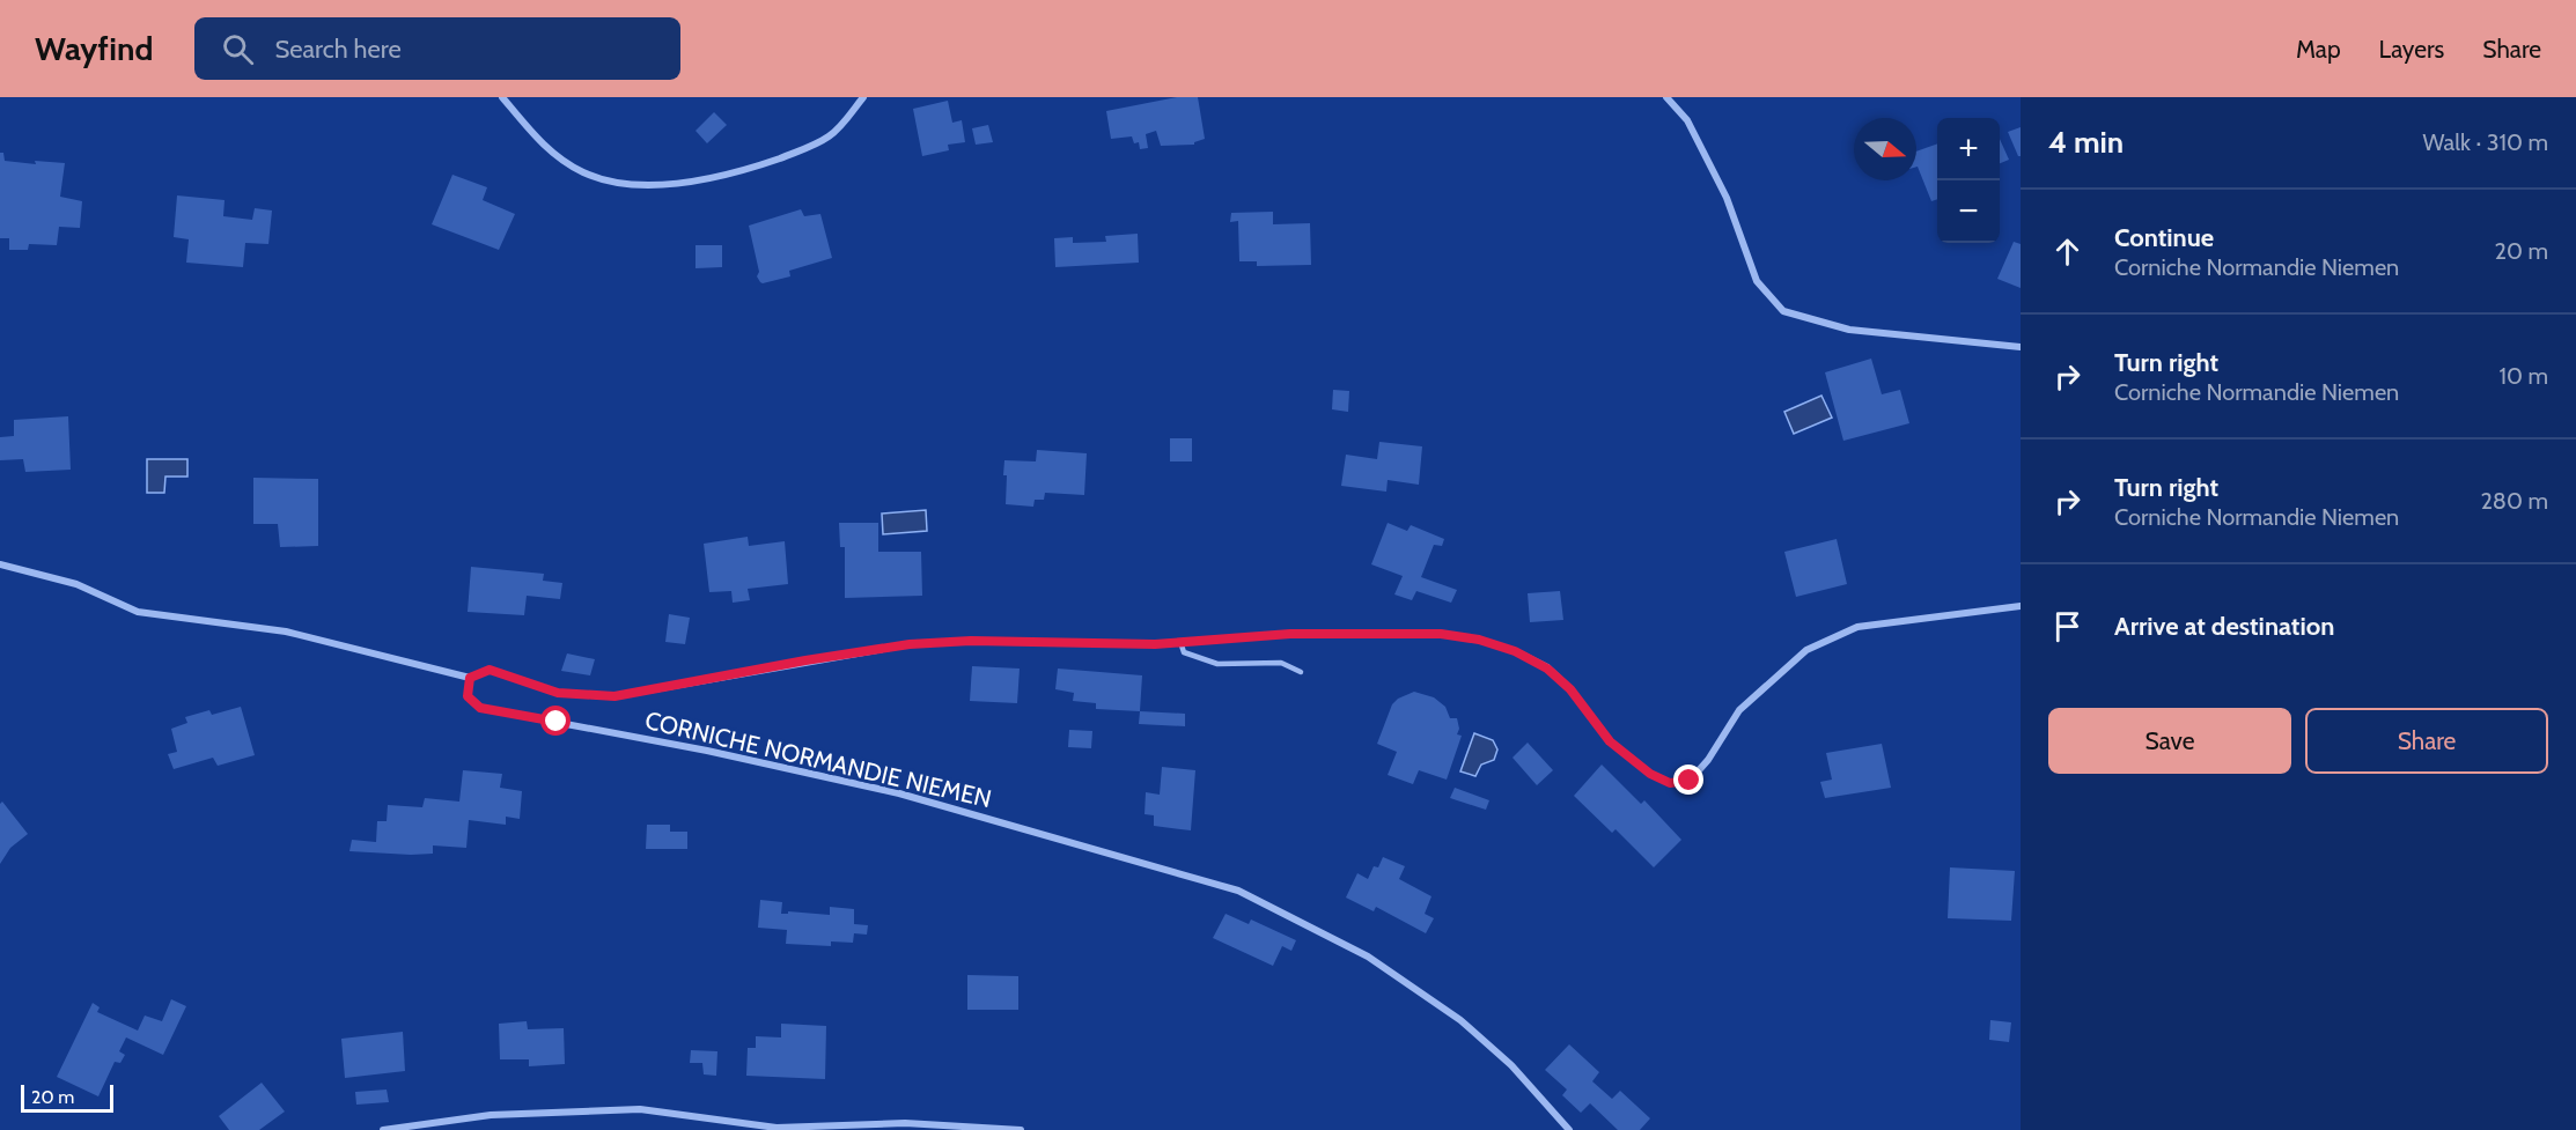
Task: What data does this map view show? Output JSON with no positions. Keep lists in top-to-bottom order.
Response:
{
  "streets": {
    "street": ["CORNICHE NORMANDIE NIEMEN"]
  },
  "scale_bar": "20 m",
  "north": "right",
  "page": {
    "header": "Wayfind",
    "search": "Search here",
    "nav": ["Map", "Layers", "Share"],
    "heading": ["4 min", "Walk · 310 m"],
    "map_buttons": ["+", "−"],
    "list": [
      ["Continue", "Corniche Normandie Niemen", "20 m"],
      ["Turn right", "Corniche Normandie Niemen", "10 m"],
      ["Turn right", "Corniche Normandie Niemen", "280 m"],
      "Arrive at destination"
    ],
    "buttons": ["Save", "Share"],
    "scale": "20 m"
  }
}
